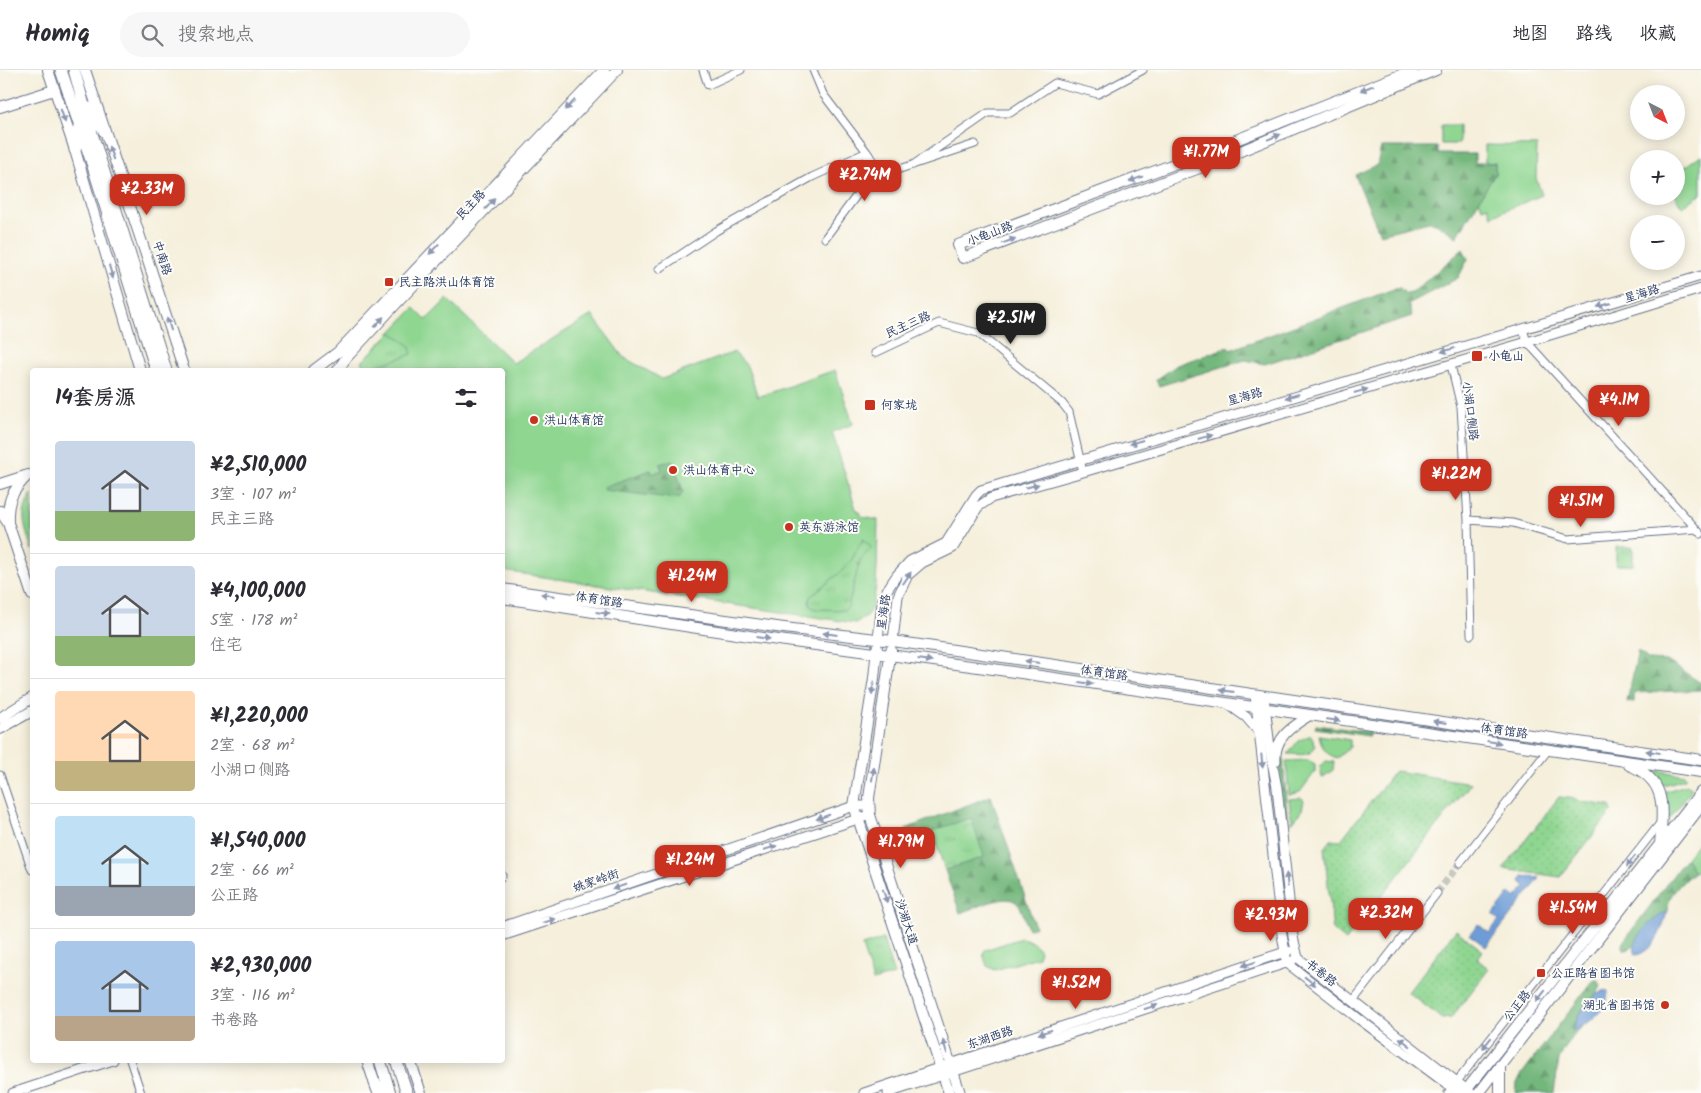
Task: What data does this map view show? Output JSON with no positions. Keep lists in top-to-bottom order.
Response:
{
  "streets": {
    "main road": [
      "民主路",
      "小龟山路",
      "中南路",
      "体育馆路",
      "沙湖大道",
      "公正路"
    ],
    "street": [
      "星海路",
      "民主三路",
      "小湖口侧路",
      "姚家岭街",
      "书卷路",
      "东湖西路"
    ]
  },
  "crossings": [
    ["星海路", "民主三路"],
    ["星海路", "小湖口侧路"],
    ["星海路", "体育馆路"],
    ["星海路", "沙湖大道"],
    ["体育馆路", "沙湖大道"],
    ["体育馆路", "书卷路"],
    ["姚家岭街", "沙湖大道"],
    ["沙湖大道", "东湖西路"],
    ["书卷路", "公正路"],
    ["书卷路", "东湖西路"]
  ],
  "places": {
    "transit": [
      "民主路洪山体育馆",
      "小龟山",
      "何家垅",
      "公正路省图书馆"
    ],
    "other": [
      "洪山体育馆",
      "洪山体育中心",
      "英东游泳馆",
      "湖北省图书馆"
    ]
  },
  "north": "bottom right",
  "page": {
    "header": "Homiq",
    "search": "搜索地点",
    "nav": ["地图", "路线", "收藏"],
    "map_buttons": ["+", "−"],
    "price": [
      "¥1.77M",
      "¥2.74M",
      "¥2.33M",
      "¥2.51M",
      "¥4.1M",
      "¥1.22M",
      "¥1.51M",
      "¥1.24M",
      "¥1.79M",
      "¥1.24M",
      "¥1.54M",
      "¥2.32M",
      "¥2.93M",
      "¥1.52M"
    ],
    "heading": "14套房源",
    "list": [
      {
        "name": "¥2,510,000",
        "note": "3室 · 107 m² · 民主三路"
      },
      {
        "name": "¥4,100,000",
        "note": "5室 · 178 m² · 住宅"
      },
      {
        "name": "¥1,220,000",
        "note": "2室 · 68 m² · 小湖口侧路"
      },
      {
        "name": "¥1,540,000",
        "note": "2室 · 66 m² · 公正路"
      },
      {
        "name": "¥2,930,000",
        "note": "3室 · 116 m² · 书卷路"
      }
    ]
  }
}
